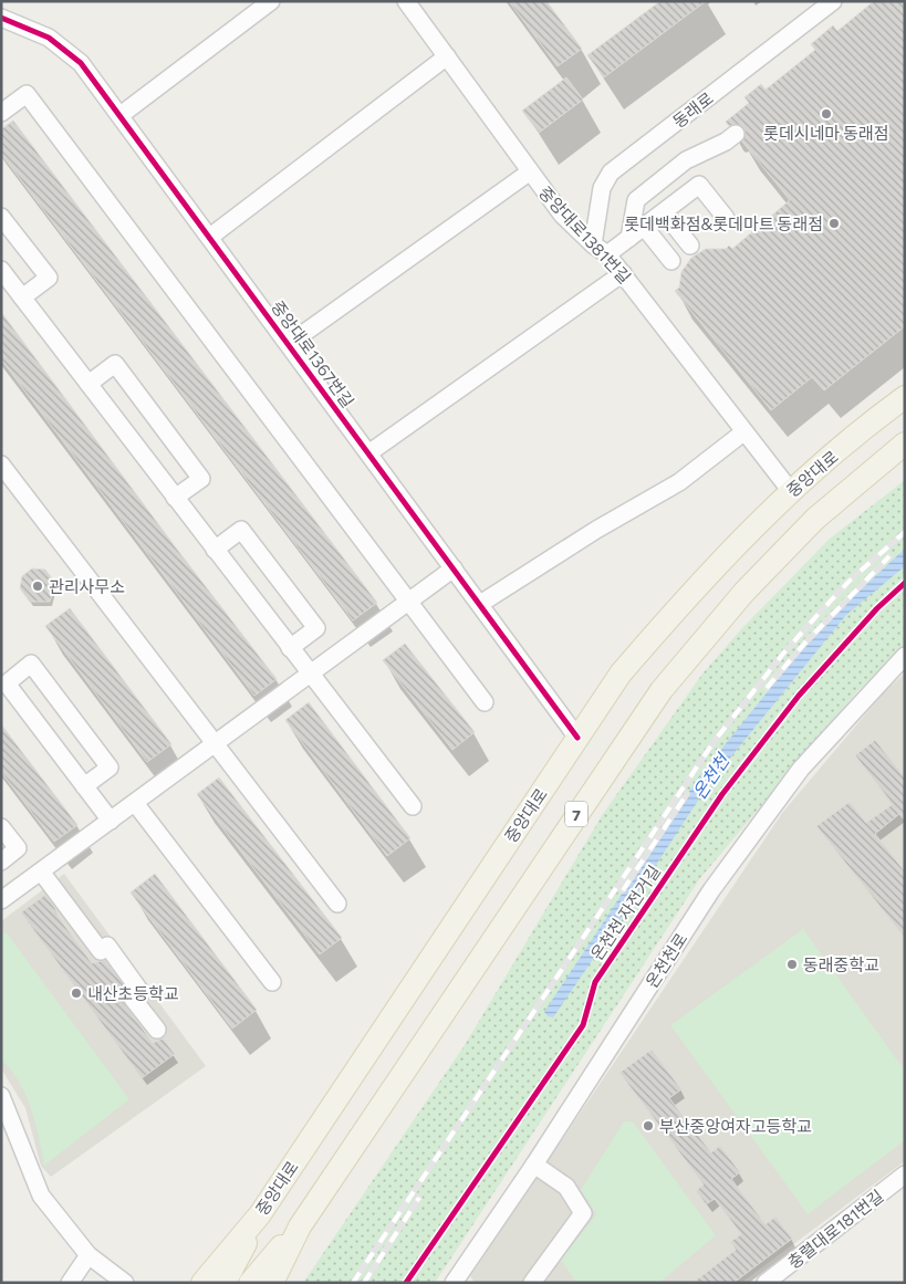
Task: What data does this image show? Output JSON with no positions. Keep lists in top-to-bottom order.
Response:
{
  "streets": {
    "main road": ["중앙대로", "7"],
    "street": [
      "동래로",
      "중앙대로1381번길",
      "중앙대로1367번길",
      "온천천로",
      "충렬대로181번길"
    ],
    "cycle path": ["온천천 자전거길"]
  },
  "crossings": [
    ["동래로", "중앙대로1381번길"],
    ["중앙대로1381번길", "중앙대로1367번길"],
    ["중앙대로1381번길", "중앙대로"],
    ["중앙대로1367번길", "중앙대로"]
  ],
  "water": ["온천천"],
  "places": [
    "롯데시네마 동래점",
    "롯데백화점&롯데마트 동래점",
    "관리사무소",
    "동래중학교",
    "내산초등학교",
    "부산중앙여자고등학교"
  ]
}
